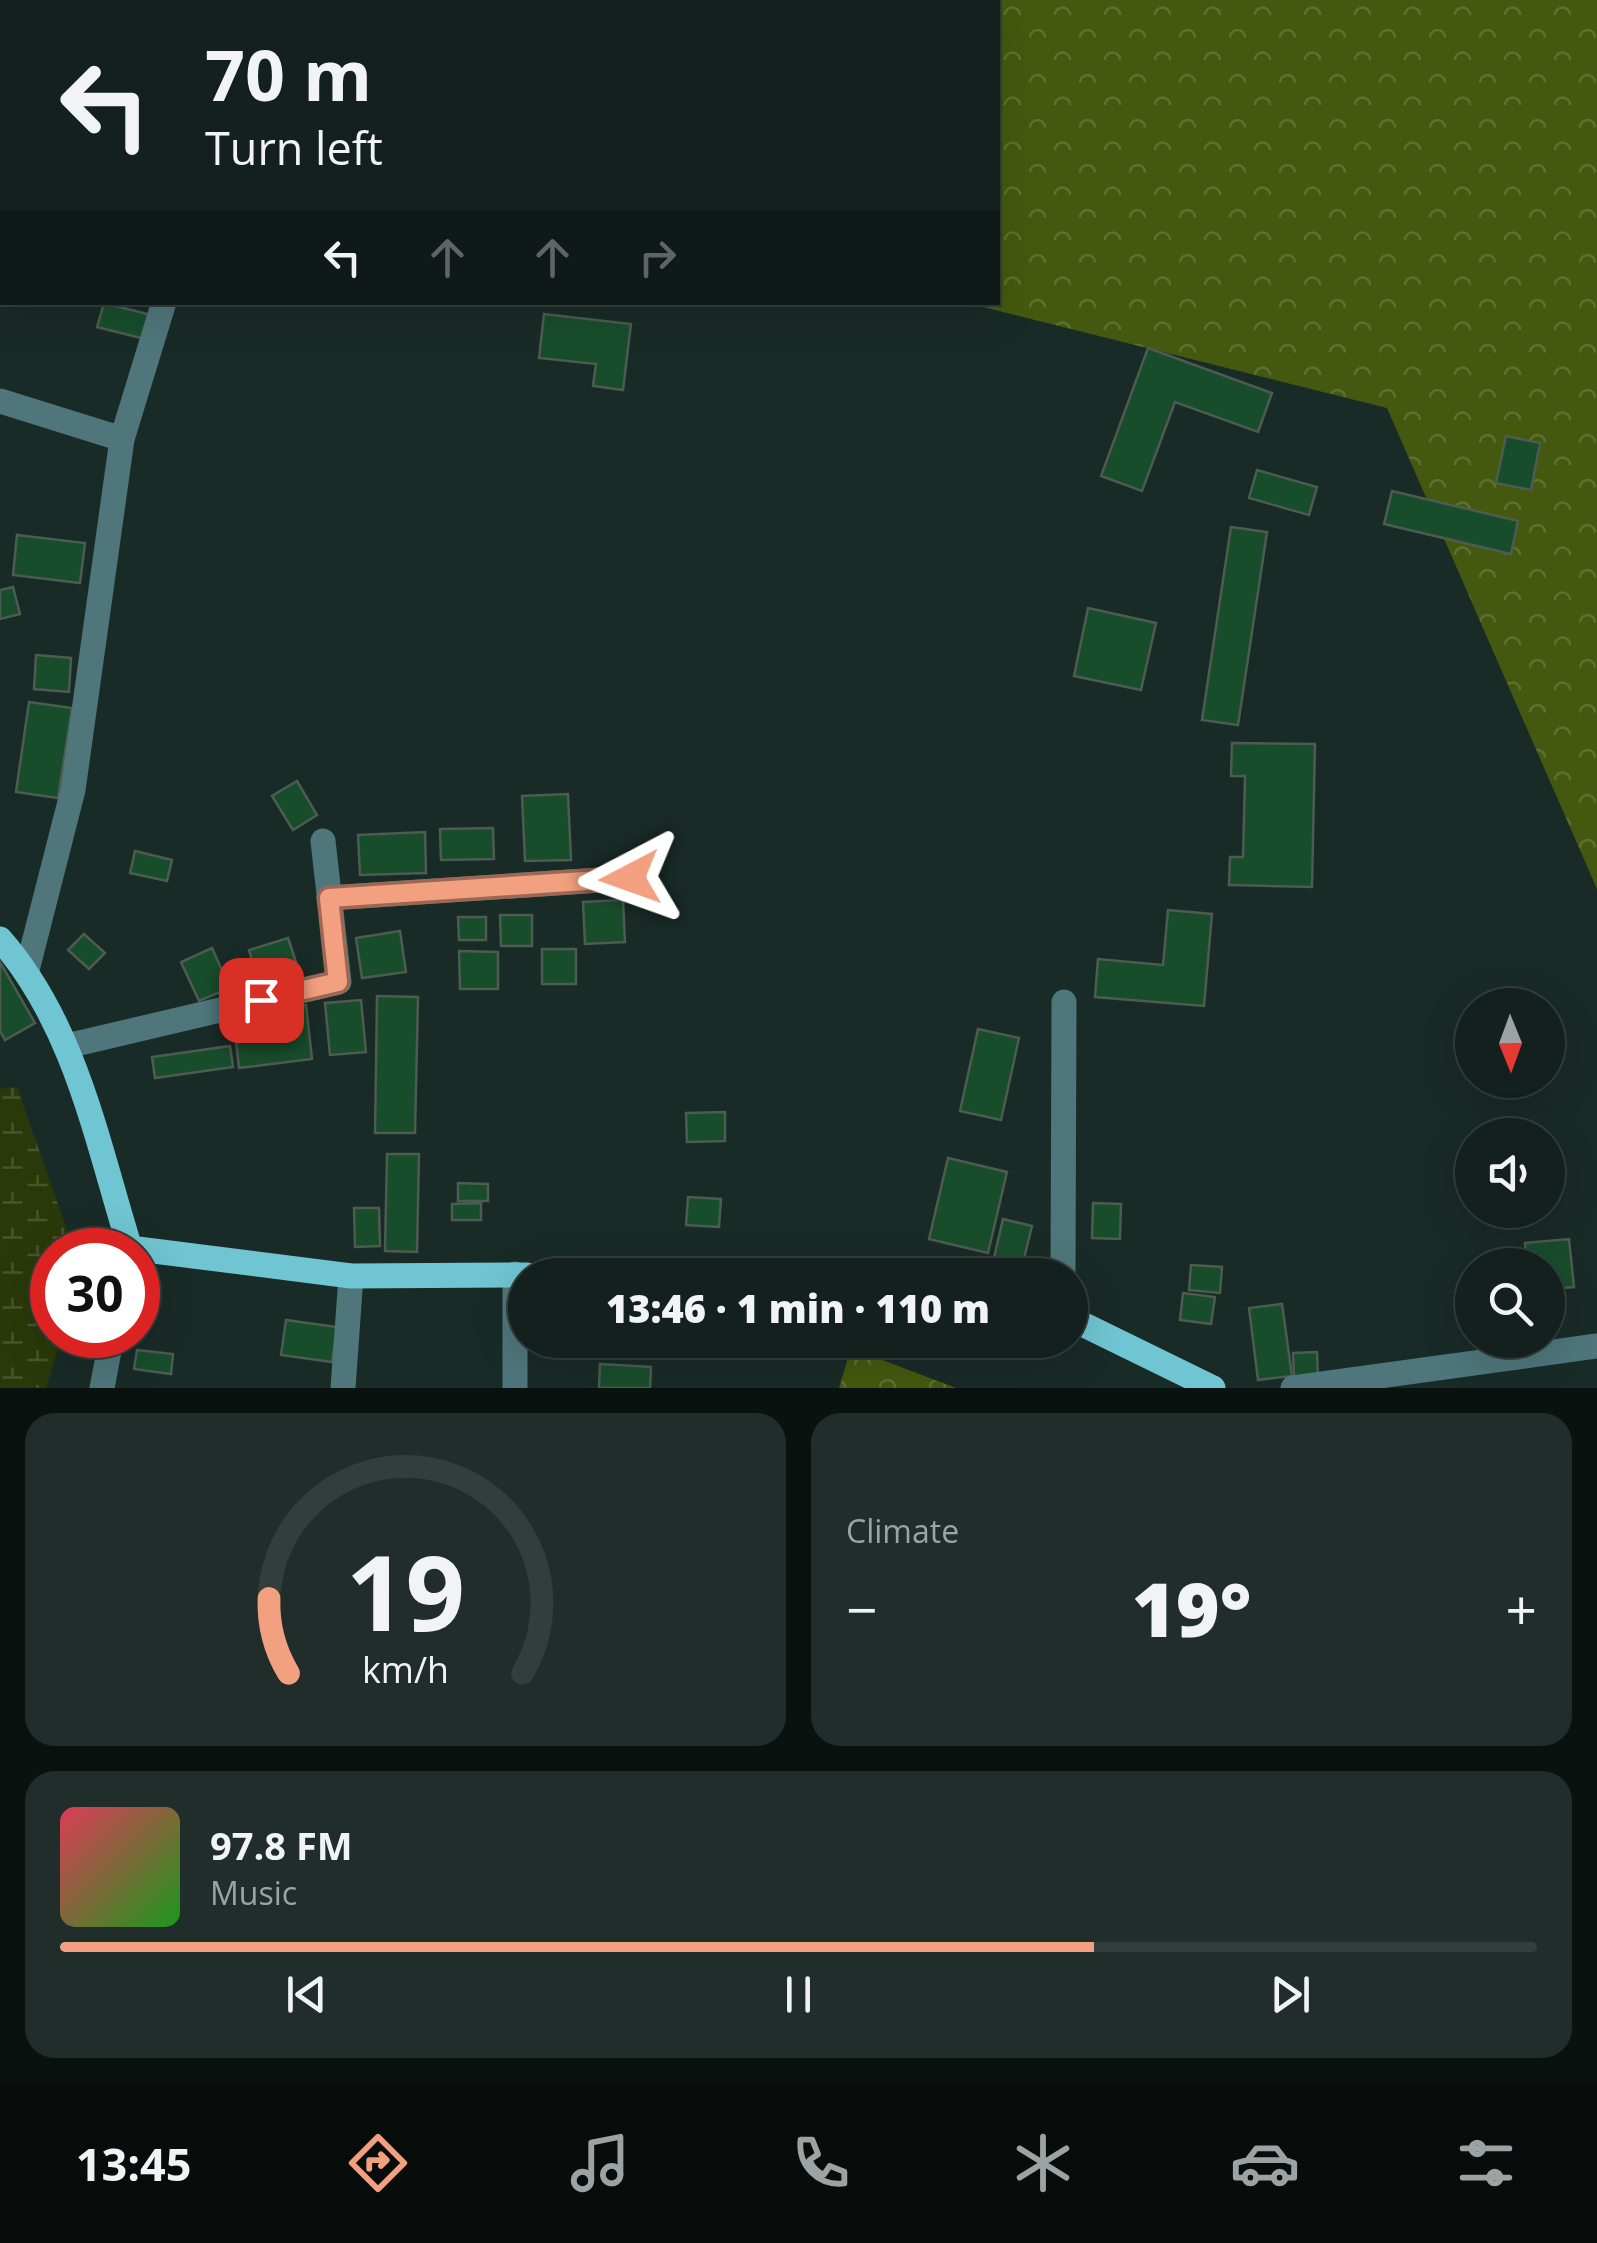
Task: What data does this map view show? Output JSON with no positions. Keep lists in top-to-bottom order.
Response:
{
  "north": "bottom",
  "page": {
    "turn": ["70 m", "Turn left"],
    "limit": "30",
    "trip": "13:46 · 1 min · 110 m",
    "tile": "Climate",
    "heat": ["−", "19°", "+"],
    "song": ["97.8 FM", "Music"],
    "tabs": "13:45",
    "gauge": ["19", "km/h"]
  }
}
